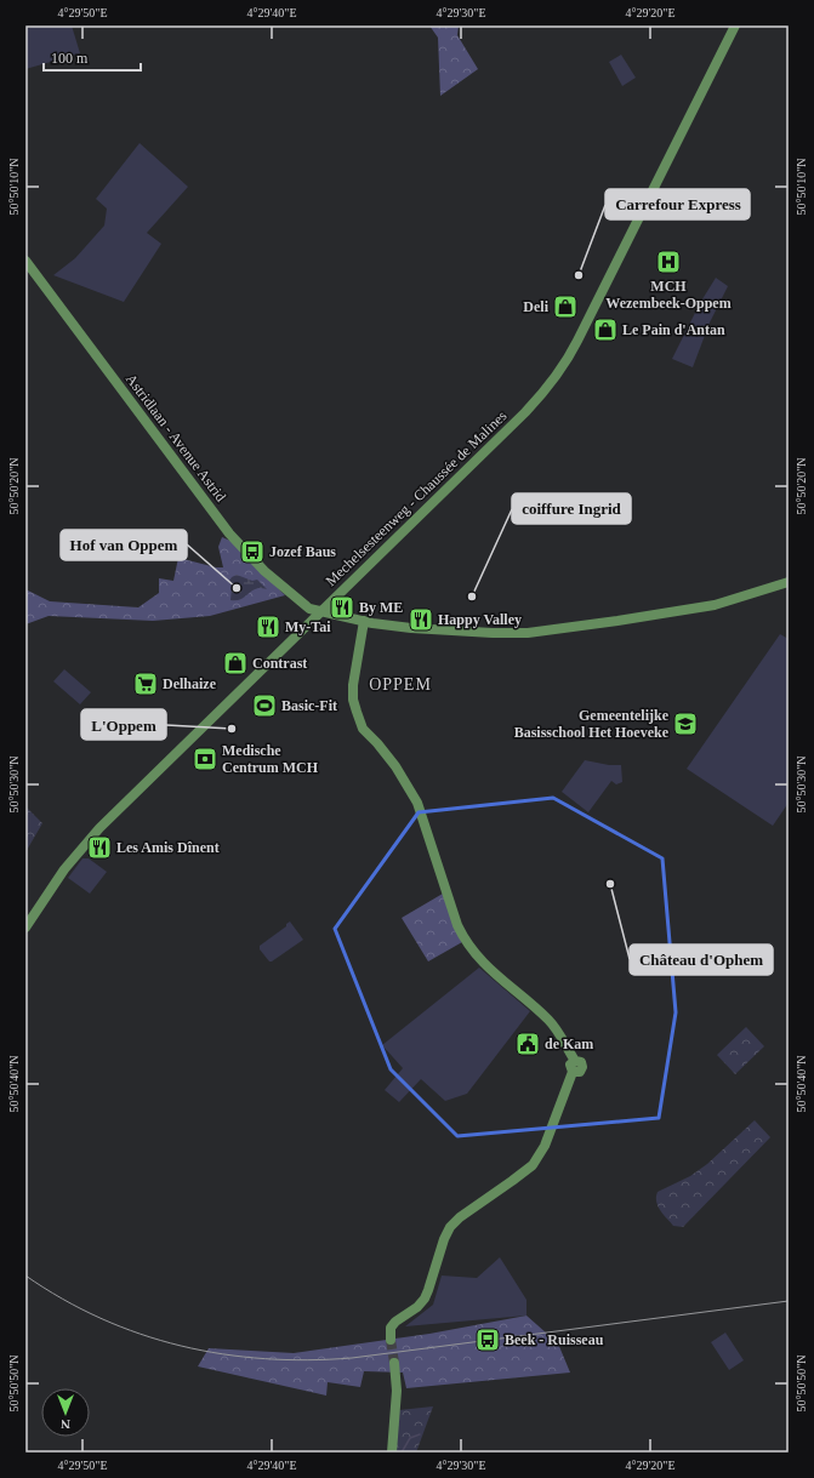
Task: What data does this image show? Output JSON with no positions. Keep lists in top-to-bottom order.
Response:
{
  "streets": {
    "street": ["Astridlaan - Avenue Astrid", "Mechelsesteenweg - Chaussée de Malines"]
  },
  "crossings": [
    ["Astridlaan - Avenue Astrid", "Mechelsesteenweg - Chaussée de Malines"]
  ],
  "districts": ["OPPEM"],
  "places": {
    "hospital": ["MCH Wezembeek-Oppem"],
    "other": [
      "Carrefour Express",
      "Hof van Oppem",
      "coiffure Ingrid",
      "L'Oppem",
      "Château d'Ophem"
    ],
    "shop": ["Deli", "Le Pain d'Antan", "Contrast"],
    "bus stop": ["Jozef Baus", "Beek - Ruisseau"],
    "restaurant": [
      "By ME",
      "Happy Valley",
      "My-Tai",
      "Les Amis Dînent"
    ],
    "supermarket": ["Delhaize"],
    "sports": ["Basic-Fit"],
    "school or university": ["Gemeentelijke Basisschool Het Hoeveke"],
    "bank": ["Medische Centrum MCH"],
    "public building": ["de Kam"]
  },
  "scale_bar": "100 m",
  "north": "bottom",
  "coordinates": [
    "4°29'50\"E",
    "4°29'40\"E",
    "4°29'30\"E",
    "4°29'20\"E",
    "50°50'10\"N",
    "50°50'20\"N",
    "50°50'30\"N",
    "50°50'40\"N",
    "50°50'50\"N"
  ]
}
